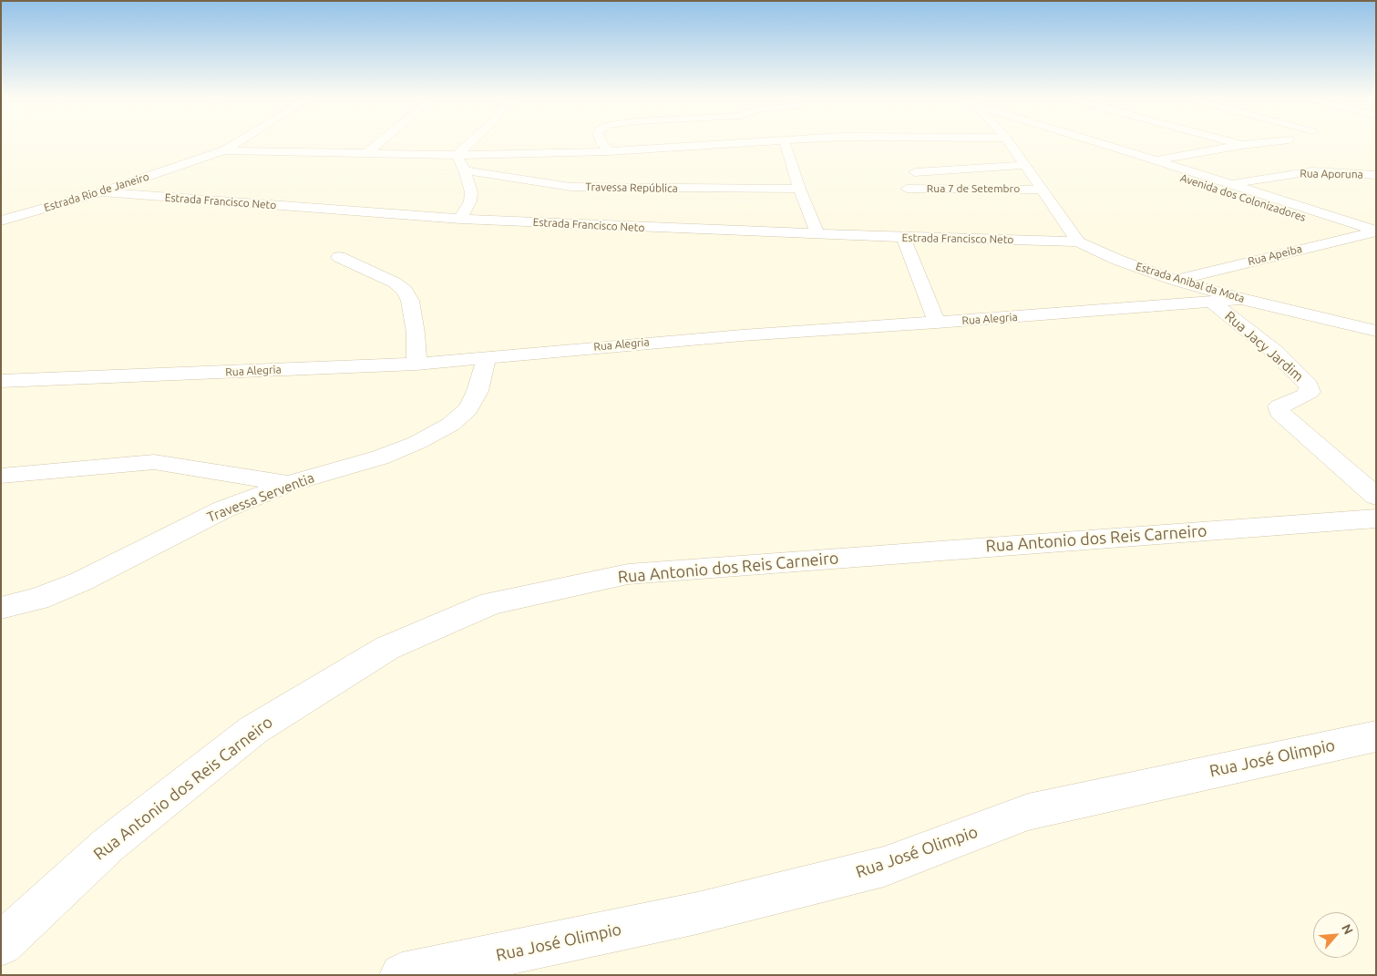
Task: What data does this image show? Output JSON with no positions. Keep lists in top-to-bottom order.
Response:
{
  "streets": {
    "street": [
      "Rua Aporuna",
      "Travessa República",
      "Rua 7 de Setembro",
      "Estrada Rio de Janeiro",
      "Avenida dos Colonizadores",
      "Estrada Francisco Neto",
      "Rua Apeiba",
      "Estrada Anibal da Mota",
      "Rua Alegria",
      "Rua Jacy Jardim",
      "Travessa Serventia",
      "Rua Antonio dos Reis Carneiro",
      "Rua José Olimpio"
    ]
  },
  "crossings": [
    ["Rua Aporuna", "Avenida dos Colonizadores"],
    ["Estrada Rio de Janeiro", "Estrada Francisco Neto"],
    ["Avenida dos Colonizadores", "Rua Apeiba"],
    ["Estrada Francisco Neto", "Estrada Anibal da Mota"],
    ["Rua Apeiba", "Estrada Anibal da Mota"],
    ["Estrada Anibal da Mota", "Rua Alegria"],
    ["Rua Alegria", "Rua Jacy Jardim"],
    ["Rua Alegria", "Travessa Serventia"]
  ],
  "north": "top right"
}
